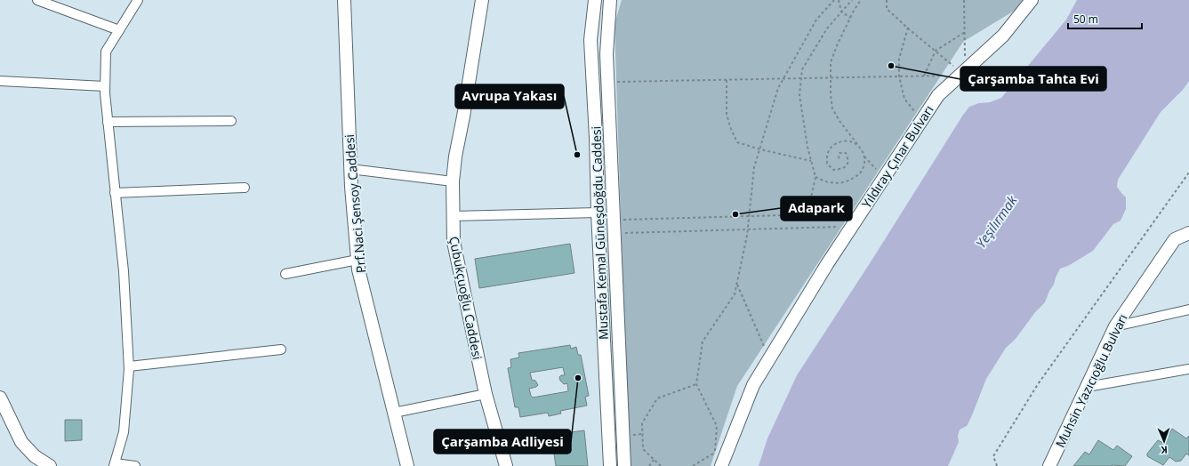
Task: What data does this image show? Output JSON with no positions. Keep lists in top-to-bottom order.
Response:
{
  "streets": {
    "main road": [
      "Yıldıray Çınar Bulvarı",
      "Prf.Naci Şensoy Caddesi",
      "Mustafa Kemal Güneşdoğdu Caddesi",
      "Çubukçuoğlu Caddesi",
      "Muhsin Yazıcıoğlu Bulvarı"
    ]
  },
  "water": ["Yeşilırmak"],
  "places": [
    "Çarşamba Tahta Evi",
    "Avrupa Yakası",
    "Adapark",
    "Çarşamba Adliyesi"
  ],
  "scale_bar": "50 m",
  "north": "bottom"
}
